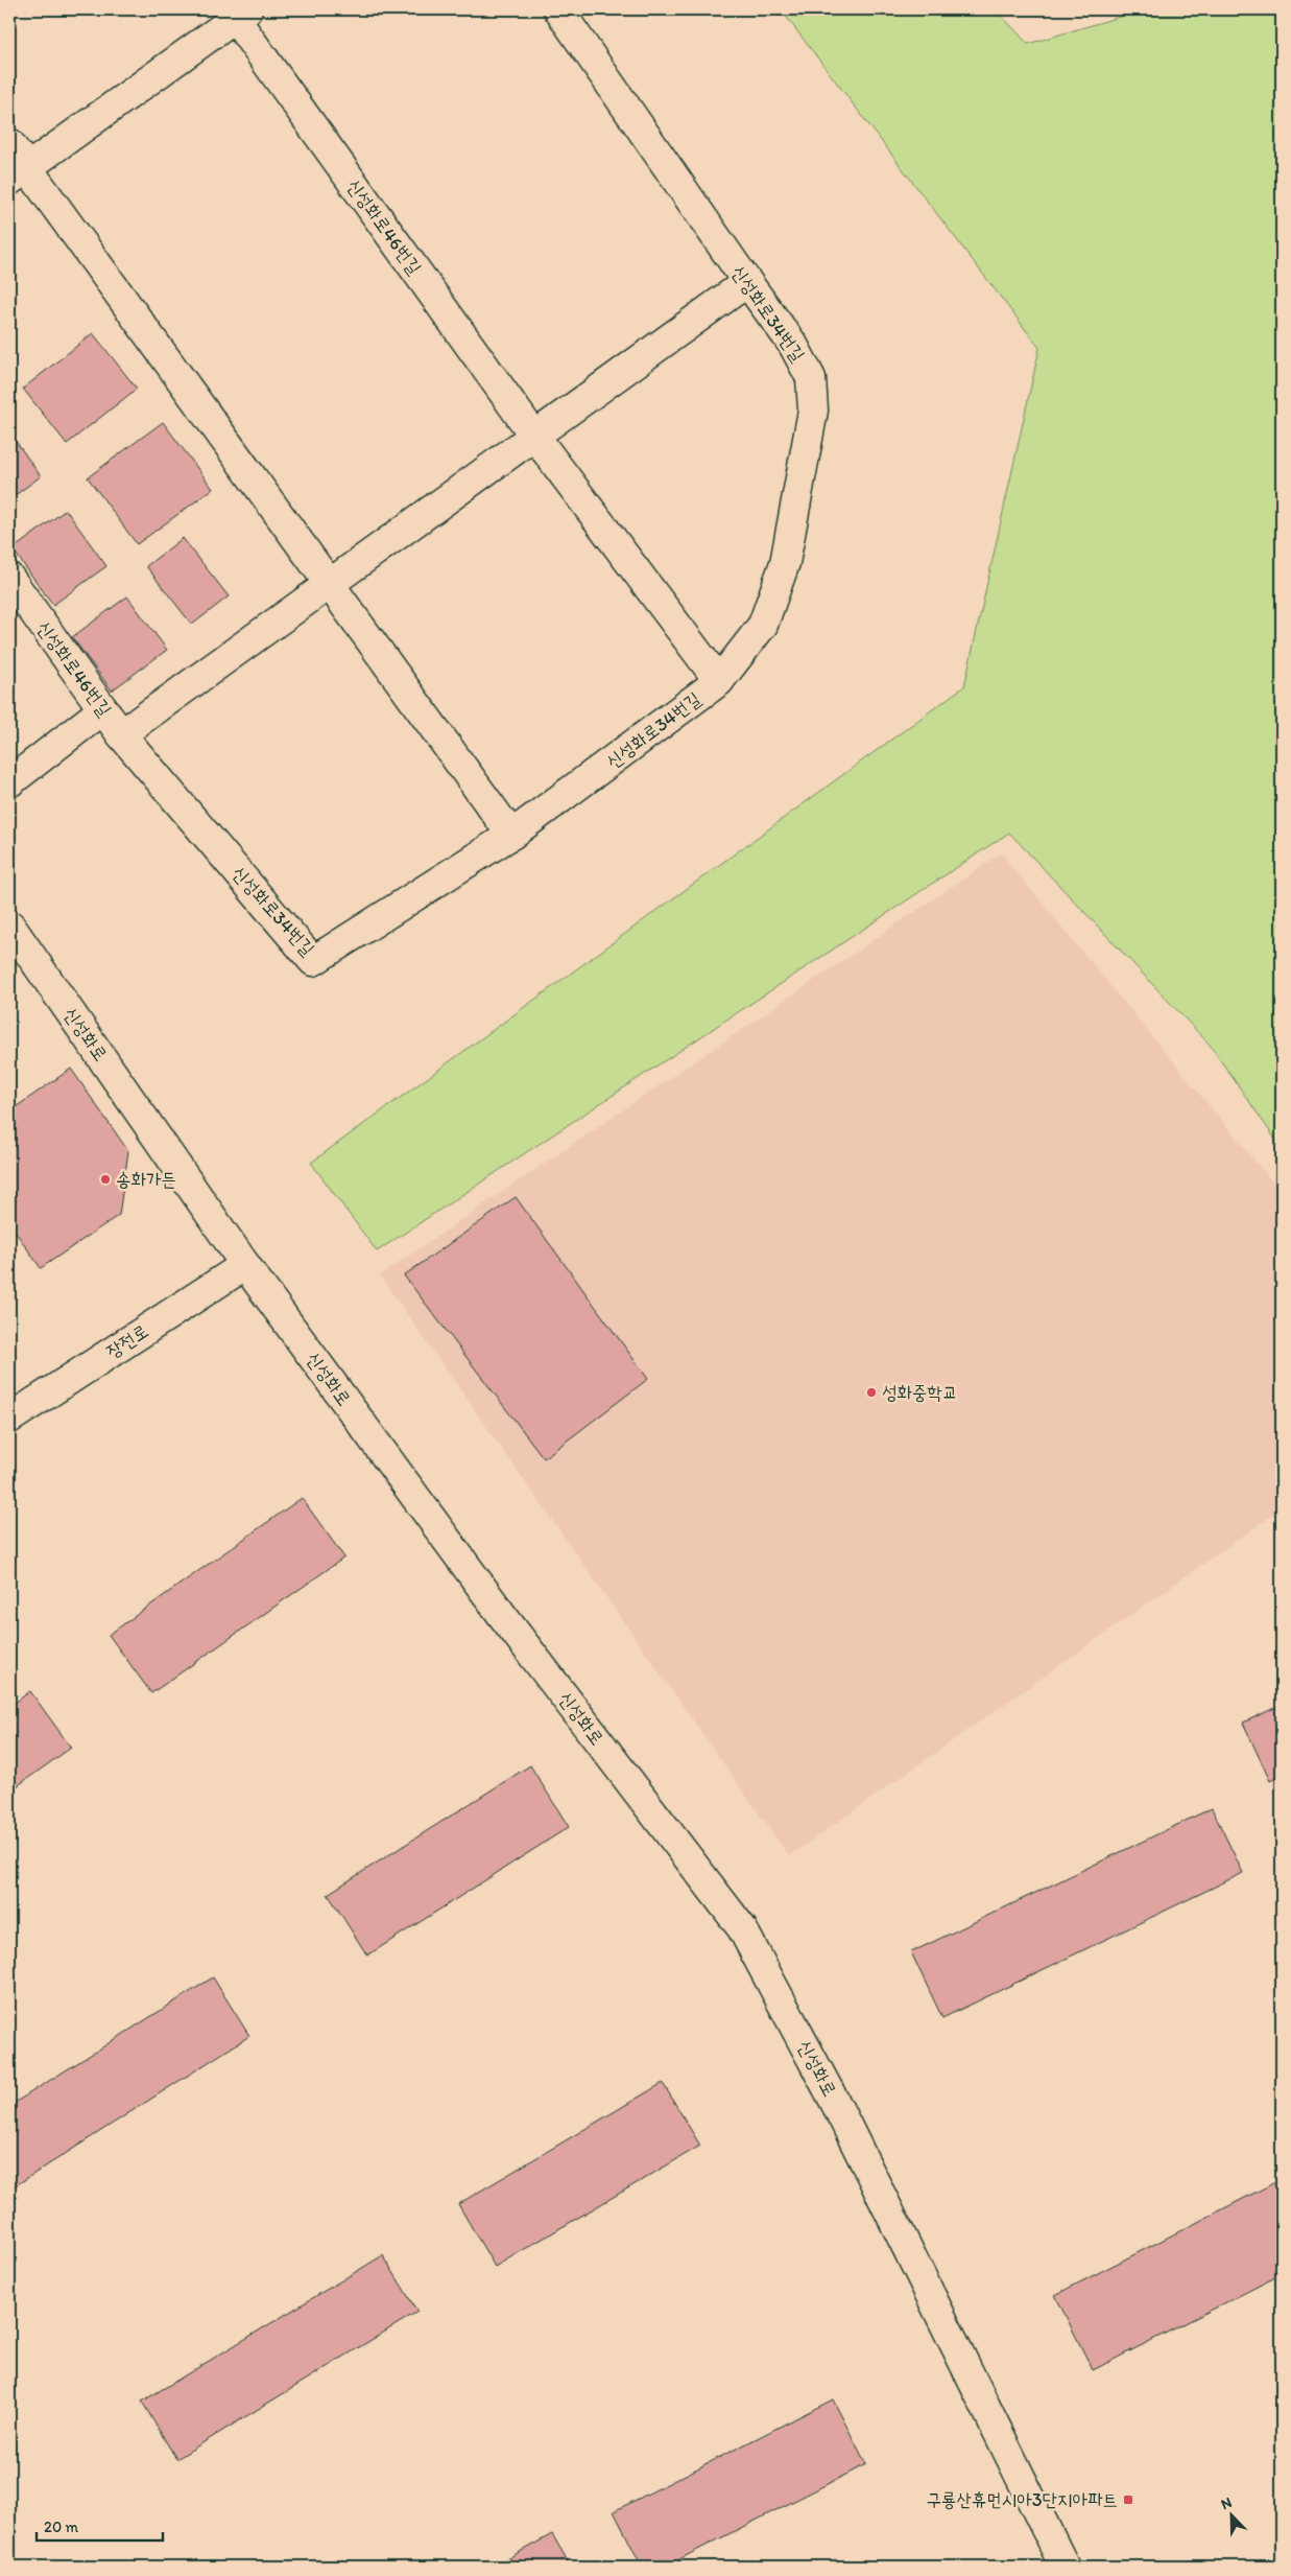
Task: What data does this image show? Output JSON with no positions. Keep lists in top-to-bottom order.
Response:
{
  "streets": {
    "street": [
      "신성화로46번길",
      "신성화로34번길",
      "신성화로",
      "장전로"
    ]
  },
  "crossings": [
    ["신성화로46번길", "신성화로34번길"],
    ["신성화로", "장전로"]
  ],
  "places": {
    "other": ["송화가든", "성화중학교"],
    "transit": ["구룡산휴먼시아3단지아파트"]
  },
  "scale_bar": "20 m",
  "north": "top left"
}
